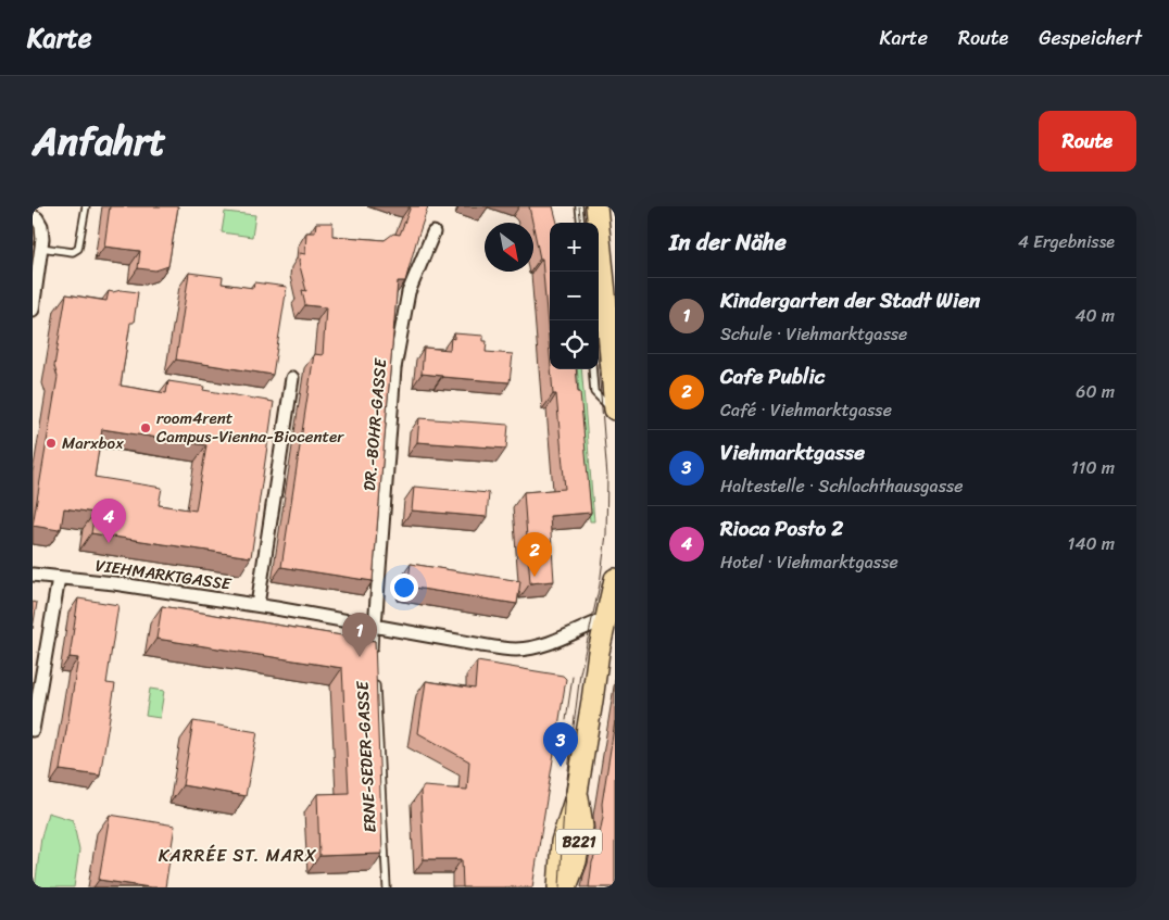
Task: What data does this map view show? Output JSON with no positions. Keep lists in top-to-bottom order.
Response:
{
  "streets": {
    "main road": ["B221"],
    "street": ["DR.-BOHR-GASSE", "VIEHMARKTGASSE"],
    "lane": ["ERNE-SEDER-GASSE"]
  },
  "crossings": [
    ["DR.-BOHR-GASSE", "VIEHMARKTGASSE"],
    ["DR.-BOHR-GASSE", "ERNE-SEDER-GASSE"],
    ["VIEHMARKTGASSE", "ERNE-SEDER-GASSE"],
    ["VIEHMARKTGASSE", "B221"]
  ],
  "districts": ["KARRÉE ST. MARX"],
  "places": ["room4rent Campus-Vienna-Biocenter", "Marxbox"],
  "north": "bottom right",
  "page": {
    "header": "Karte",
    "nav": ["Karte", "Route", "Gespeichert"],
    "title": "Anfahrt",
    "buttons": "Route",
    "heading": ["In der Nähe", "4 Ergebnisse"],
    "map_buttons": ["+", "−"],
    "list": [
      {
        "mark": "1",
        "name": "Kindergarten der Stadt Wien",
        "note": "Schule · Viehmarktgasse",
        "value": "40 m"
      },
      {
        "mark": "2",
        "name": "Cafe Public",
        "note": "Café · Viehmarktgasse",
        "value": "60 m"
      },
      {
        "mark": "3",
        "name": "Viehmarktgasse",
        "note": "Haltestelle · Schlachthausgasse",
        "value": "110 m"
      },
      {
        "mark": "4",
        "name": "Rioca Posto 2",
        "note": "Hotel · Viehmarktgasse",
        "value": "140 m"
      }
    ],
    "pins": [
      "4",
      "2",
      "1",
      "3"
    ]
  }
}
